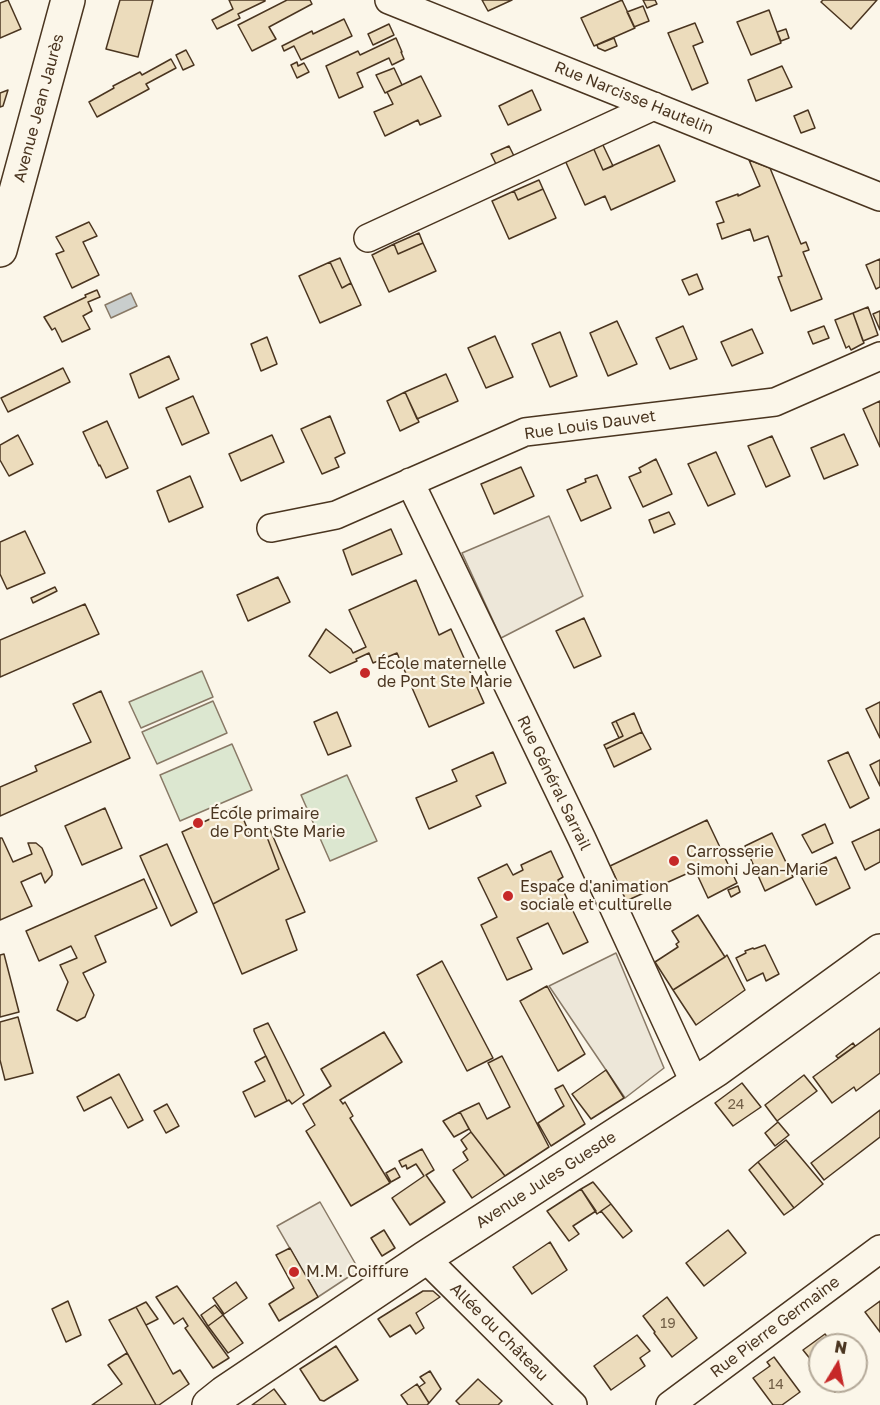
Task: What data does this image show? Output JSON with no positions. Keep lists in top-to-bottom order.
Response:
{
  "streets": {
    "main road": ["Avenue Jean Jaurès", "Avenue Jules Guesde"],
    "street": [
      "Rue Narcisse Hautelin",
      "Rue Louis Dauvet",
      "Rue Général Sarrail",
      "Rue Pierre Germaine",
      "Allée du Château"
    ]
  },
  "crossings": [
    ["Rue Louis Dauvet", "Rue Général Sarrail"],
    ["Rue Général Sarrail", "Avenue Jules Guesde"],
    ["Avenue Jules Guesde", "Allée du Château"]
  ],
  "places": [
    "École maternelle de Pont Ste Marie",
    "École primaire de Pont Ste Marie",
    "Carrosserie Simoni Jean-Marie",
    "Espace d'animation sociale et culturelle",
    "M.M. Coiffure"
  ],
  "house_numbers": ["24", "19", "14"],
  "north": "top"
}
